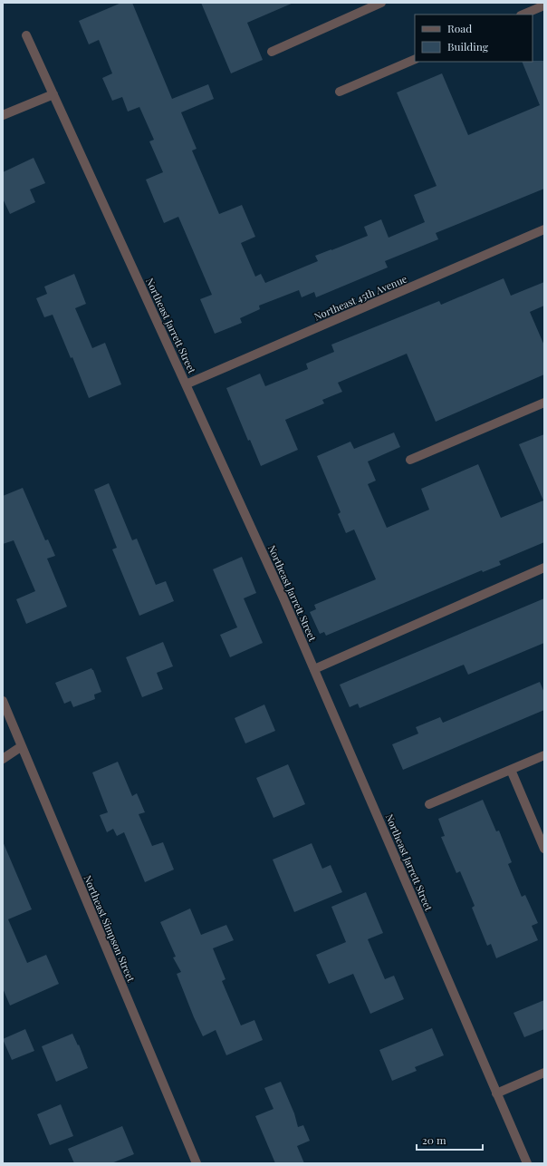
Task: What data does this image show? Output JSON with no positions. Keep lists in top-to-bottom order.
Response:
{
  "streets": {
    "street": ["Northeast 45th Avenue", "Northeast Jarrett Street", "Northeast Simpson Street"]
  },
  "crossings": [
    ["Northeast 45th Avenue", "Northeast Jarrett Street"]
  ],
  "legend": ["Road", "Building"],
  "scale_bar": "20 m"
}
